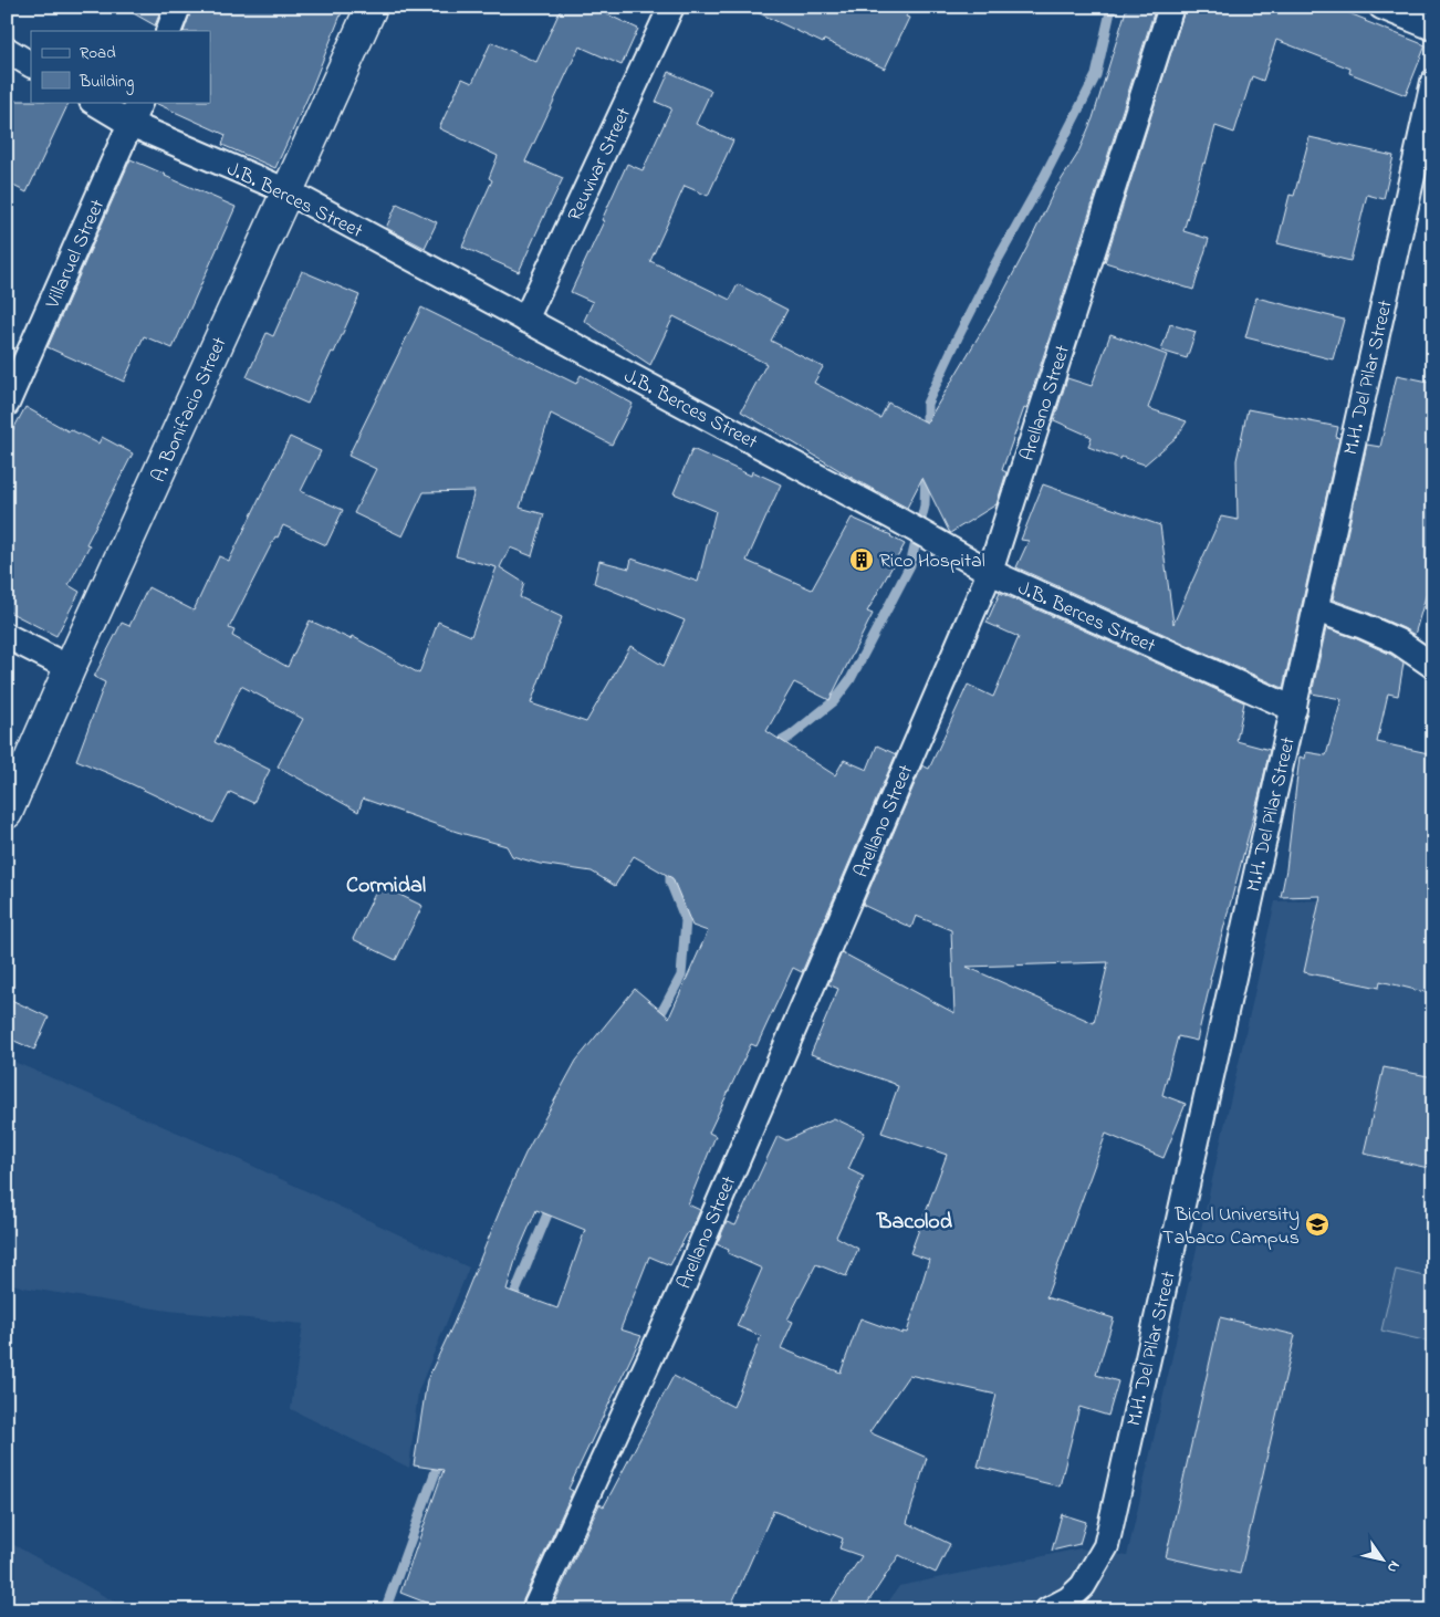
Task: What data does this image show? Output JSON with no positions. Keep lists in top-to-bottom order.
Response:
{
  "streets": {
    "main road": ["A. Bonifacio Street"],
    "street": [
      "Reuvivar Street",
      "J.B. Berces Street",
      "Villaruel Street",
      "M.H. Del Pilar Street",
      "Arellano Street"
    ]
  },
  "crossings": [
    ["Reuvivar Street", "J.B. Berces Street"],
    ["J.B. Berces Street", "Villaruel Street"],
    ["J.B. Berces Street", "M.H. Del Pilar Street"],
    ["J.B. Berces Street", "Arellano Street"],
    ["J.B. Berces Street", "A. Bonifacio Street"]
  ],
  "districts": ["Cormidal", "Bacolod"],
  "places": {
    "building": ["Rico Hospital"],
    "school or university": ["Bicol University Tabaco Campus"]
  },
  "legend": ["Road", "Building"],
  "north": "bottom right"
}
